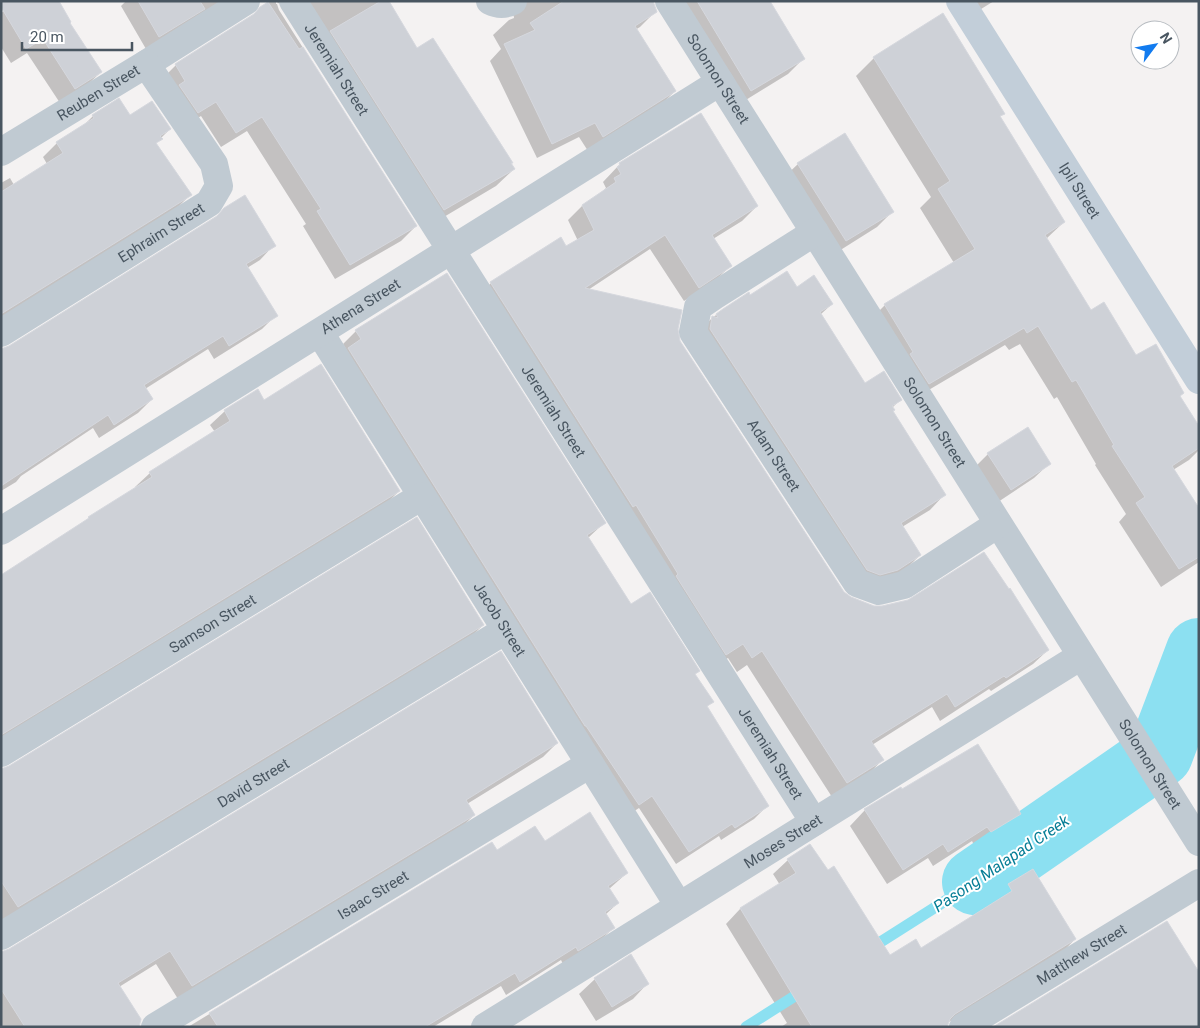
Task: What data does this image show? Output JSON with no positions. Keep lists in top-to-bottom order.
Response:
{
  "streets": {
    "street": [
      "Jeremiah Street",
      "Solomon Street",
      "Reuben Street",
      "Ipil Street",
      "Ephraim Street",
      "Athena Street",
      "Adam Street",
      "Jacob Street",
      "Samson Street",
      "David Street",
      "Moses Street",
      "Isaac Street",
      "Matthew Street"
    ]
  },
  "crossings": [
    ["Jeremiah Street", "Athena Street"],
    ["Jeremiah Street", "Moses Street"],
    ["Solomon Street", "Athena Street"],
    ["Solomon Street", "Adam Street"],
    ["Solomon Street", "Moses Street"],
    ["Reuben Street", "Ephraim Street"],
    ["Athena Street", "Jacob Street"],
    ["Jacob Street", "Samson Street"],
    ["Jacob Street", "David Street"],
    ["Jacob Street", "Moses Street"],
    ["Jacob Street", "Isaac Street"]
  ],
  "water": ["Pasong Malapad Creek"],
  "scale_bar": "20 m",
  "north": "top right"
}
